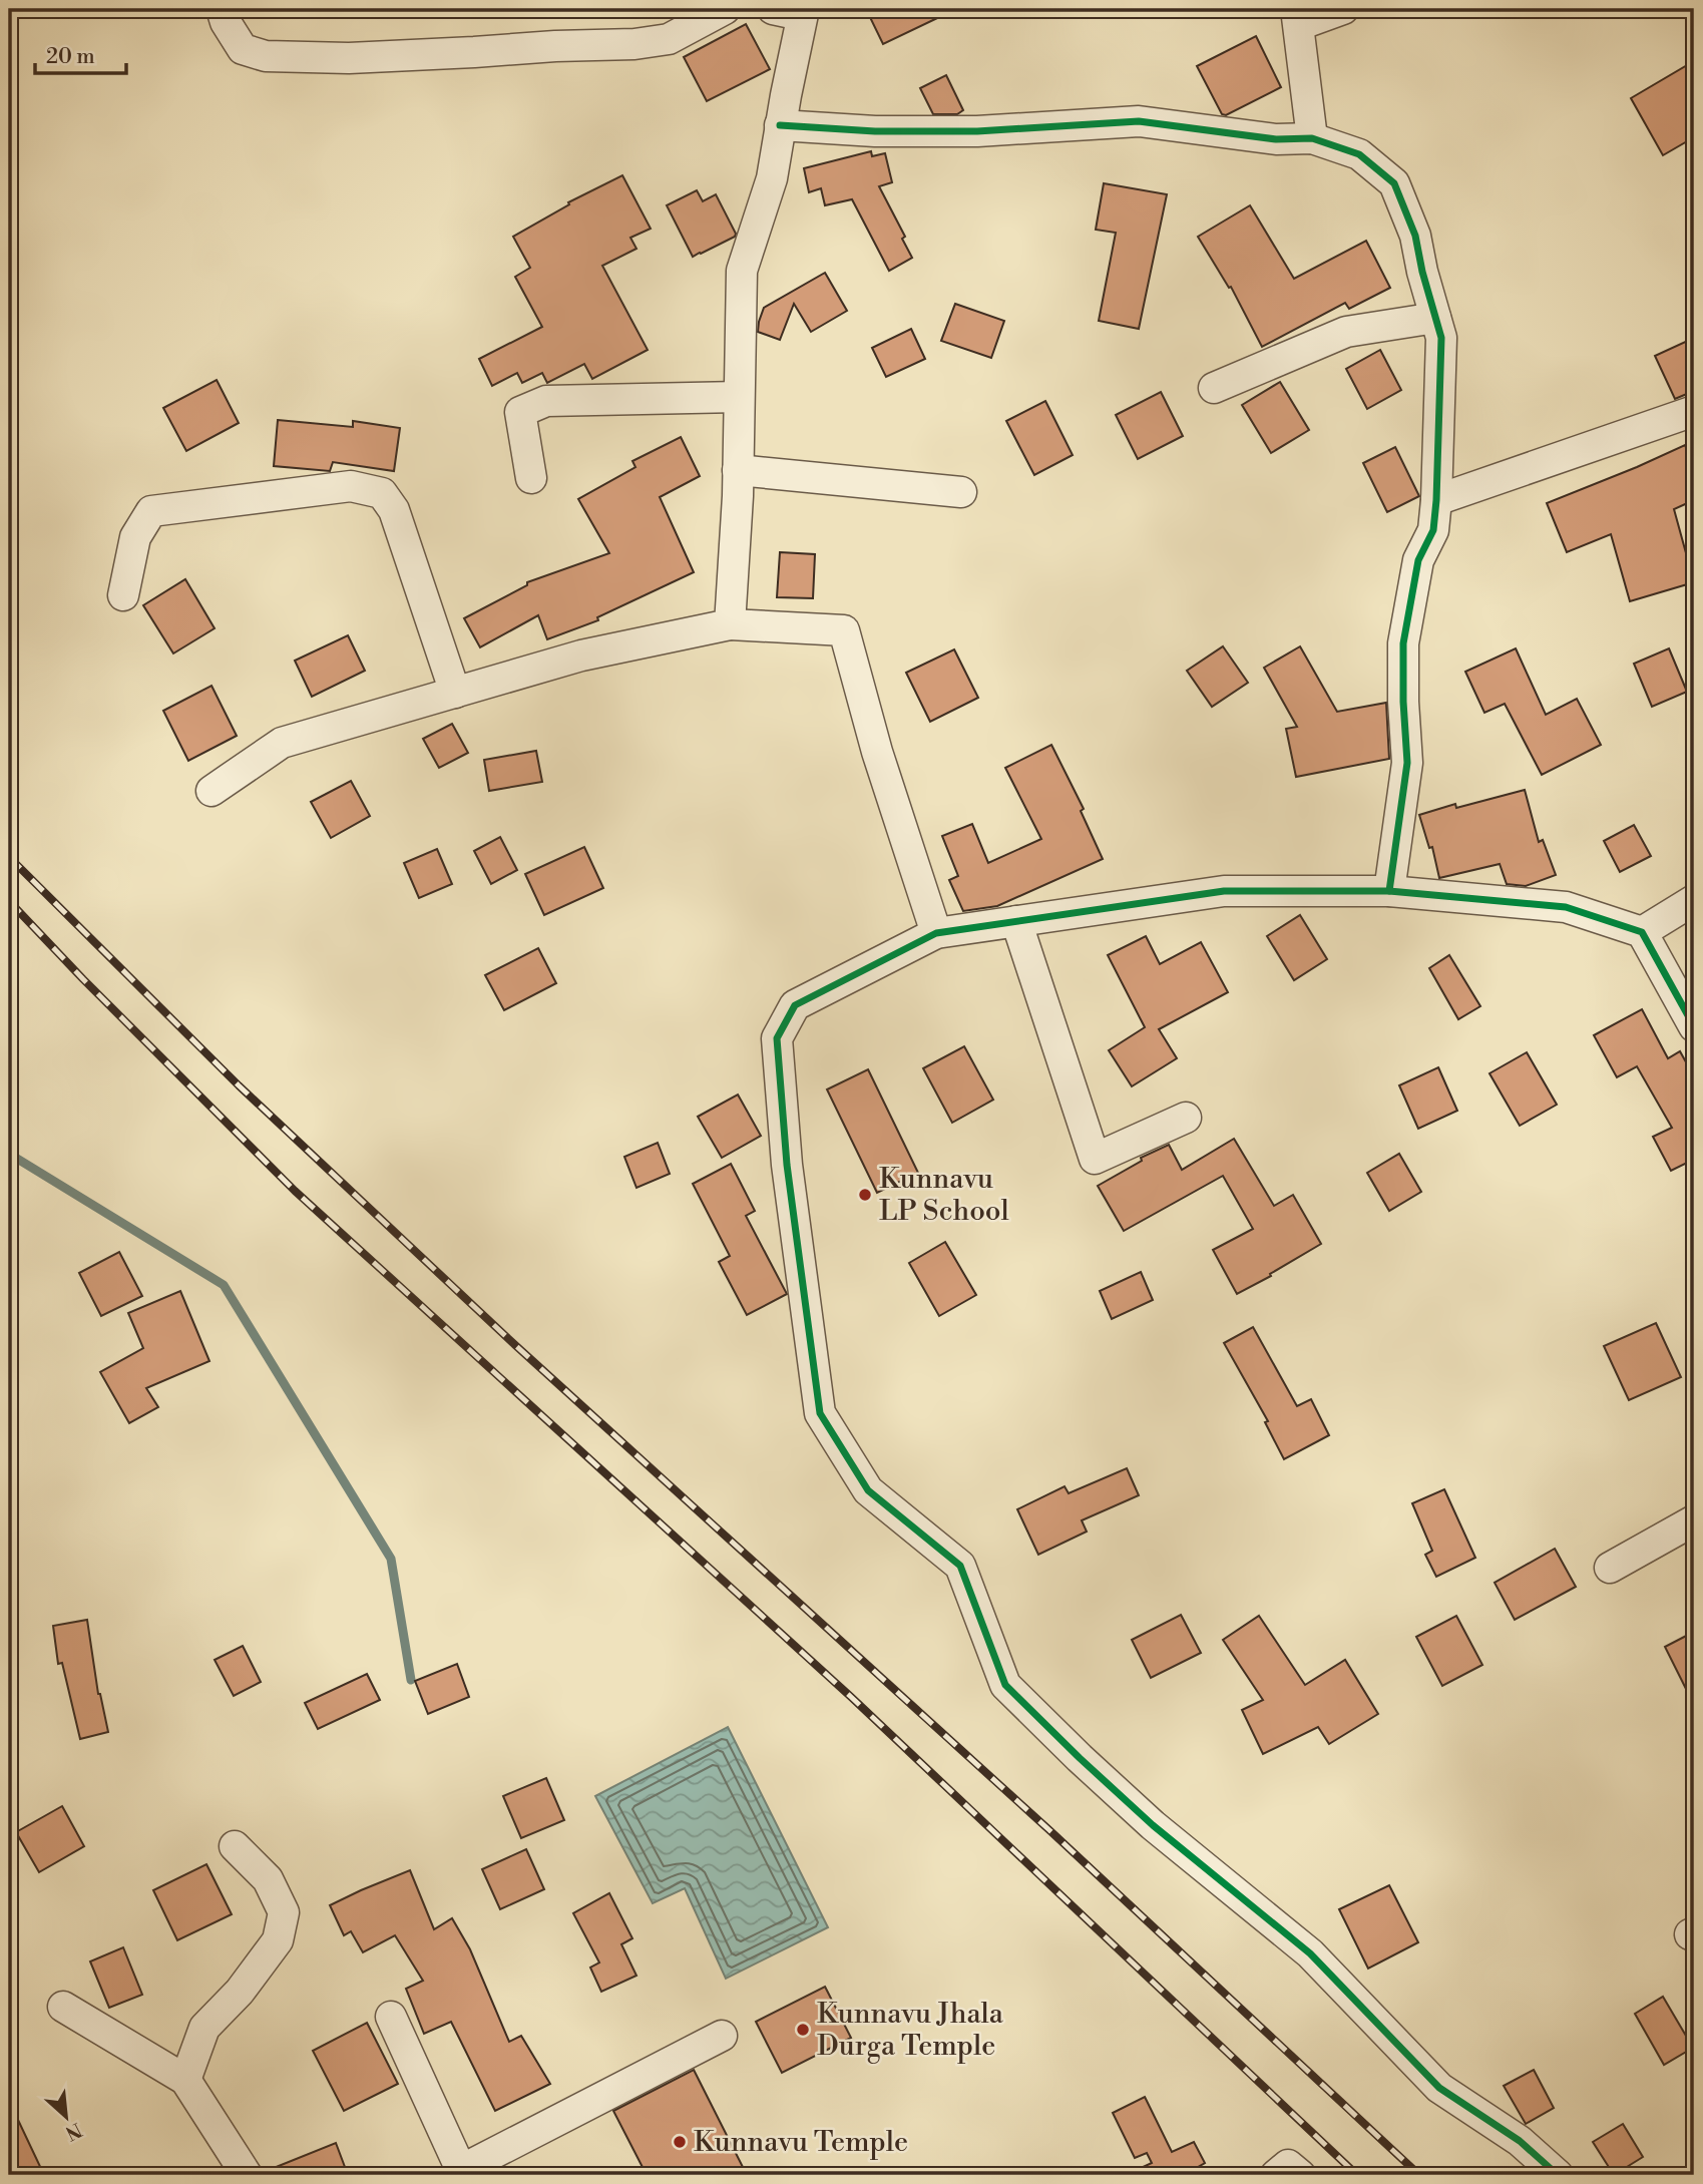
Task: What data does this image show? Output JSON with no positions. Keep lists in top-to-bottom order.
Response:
{
  "places": ["Kunnavu LP School", "Kunnavu Jhala Durga Temple", "Kunnavu Temple"],
  "scale_bar": "20 m",
  "north": "bottom right"
}
